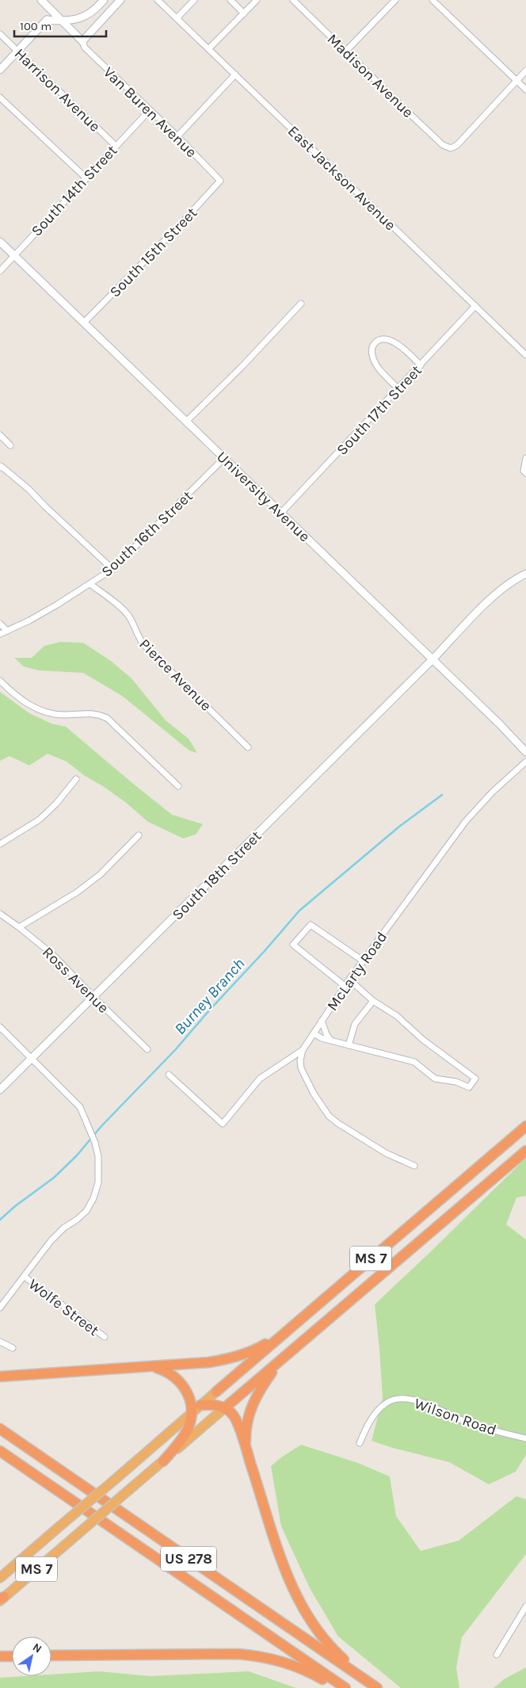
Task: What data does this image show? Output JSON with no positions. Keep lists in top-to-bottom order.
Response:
{
  "streets": {
    "highway": ["MS 7", "US 278"],
    "street": [
      "Madison Avenue",
      "Harrison Avenue",
      "Van Buren Avenue",
      "East Jackson Avenue",
      "South 14th Street",
      "South 15th Street",
      "South 17th Street",
      "University Avenue",
      "South 16th Street",
      "Pierce Avenue",
      "South 18th Street",
      "McLarty Road",
      "Ross Avenue",
      "Wolfe Street",
      "Wilson Road"
    ]
  },
  "crossings": [
    ["Harrison Avenue", "South 14th Street"],
    ["Van Buren Avenue", "South 14th Street"],
    ["Van Buren Avenue", "South 15th Street"],
    ["East Jackson Avenue", "South 17th Street"],
    ["South 14th Street", "University Avenue"],
    ["South 15th Street", "University Avenue"],
    ["South 17th Street", "University Avenue"],
    ["University Avenue", "South 16th Street"],
    ["University Avenue", "South 18th Street"],
    ["South 16th Street", "Pierce Avenue"],
    ["South 18th Street", "Ross Avenue"]
  ],
  "water": ["Burney Branch"],
  "scale_bar": "100 m",
  "north": "top right"
}
